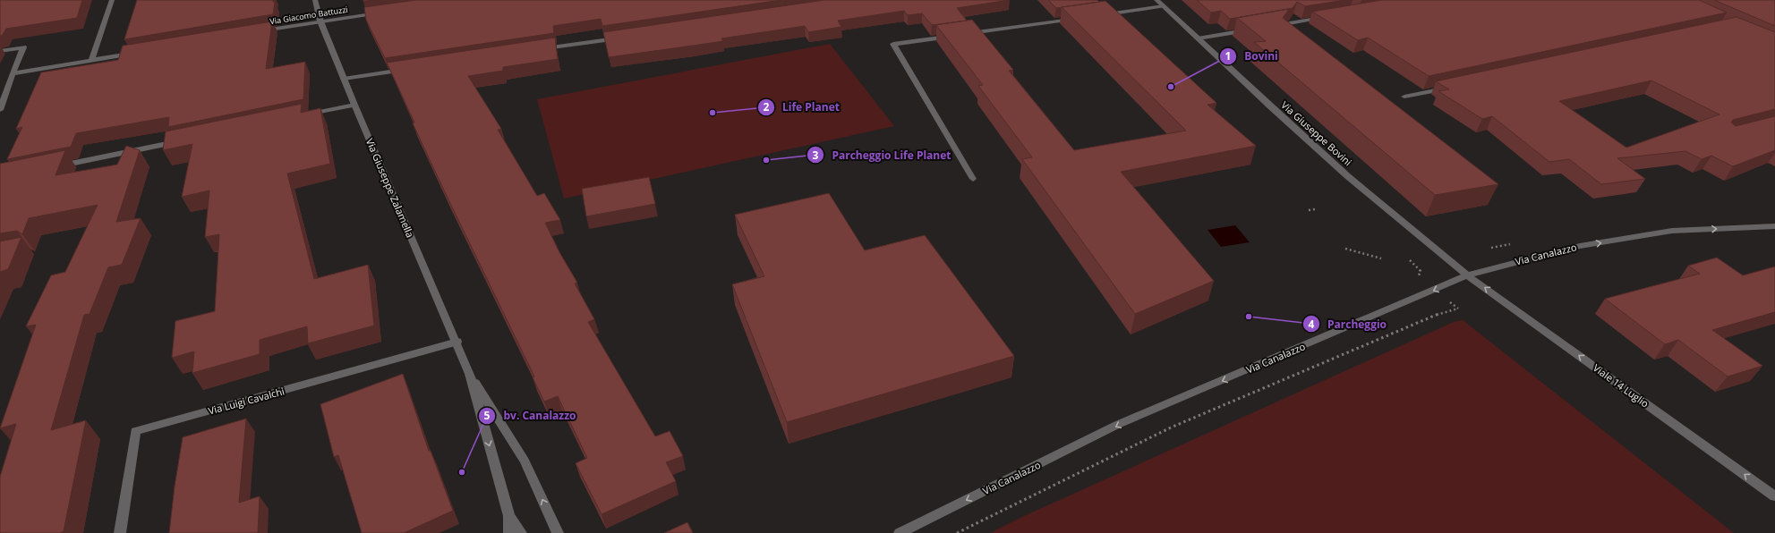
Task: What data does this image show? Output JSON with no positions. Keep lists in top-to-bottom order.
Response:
{
  "streets": {
    "street": [
      "Via Giacomo Battuzzi",
      "Via Giuseppe Bovini",
      "Via Giuseppe Zalamella",
      "Via Canalazzo",
      "Viale 14 Luglio",
      "Via Luigi Cavalchi"
    ]
  },
  "crossings": [
    ["Via Giacomo Battuzzi", "Via Giuseppe Zalamella"],
    ["Via Giuseppe Bovini", "Via Canalazzo"],
    ["Via Giuseppe Bovini", "Viale 14 Luglio"],
    ["Via Giuseppe Zalamella", "Via Luigi Cavalchi"],
    ["Via Canalazzo", "Viale 14 Luglio"]
  ],
  "one_way": ["Viale 14 Luglio"],
  "places": [
    "Bovini",
    "Life Planet",
    "Parcheggio Life Planet",
    "Parcheggio",
    "bv. Canalazzo"
  ]
}
